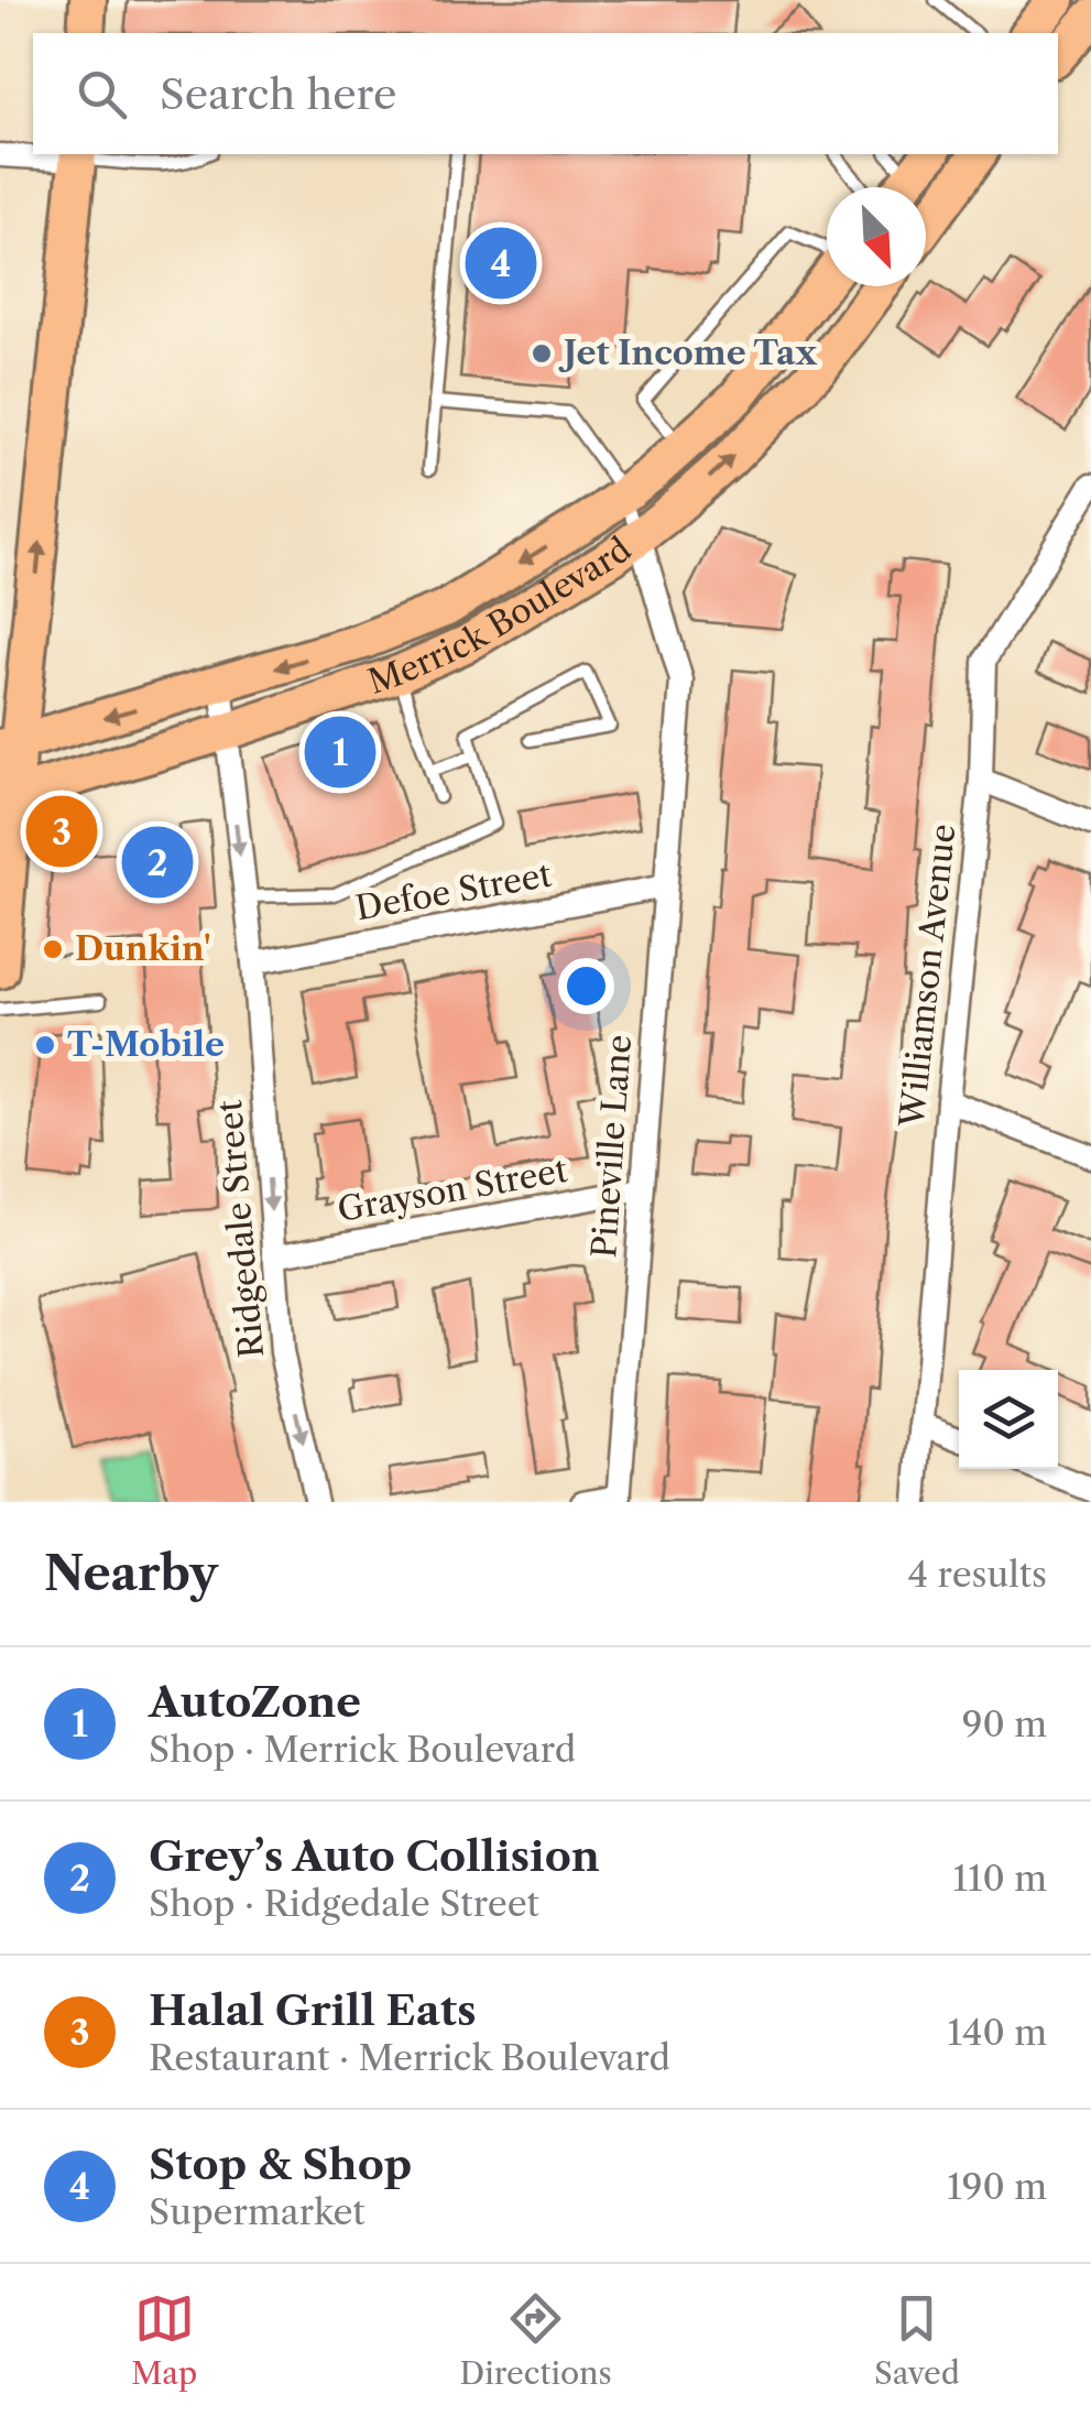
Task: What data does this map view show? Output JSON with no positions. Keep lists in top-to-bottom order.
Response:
{
  "streets": {
    "main road": ["Merrick Boulevard"],
    "street": [
      "Defoe Street",
      "Williamson Avenue",
      "Pineville Lane",
      "Grayson Street",
      "Ridgedale Street"
    ]
  },
  "crossings": [
    ["Merrick Boulevard", "Pineville Lane"],
    ["Merrick Boulevard", "Ridgedale Street"],
    ["Defoe Street", "Pineville Lane"],
    ["Defoe Street", "Ridgedale Street"],
    ["Pineville Lane", "Grayson Street"],
    ["Grayson Street", "Ridgedale Street"]
  ],
  "one_way": ["Ridgedale Street"],
  "places": ["Jet Income Tax", "Dunkin'", "T-Mobile"],
  "north": "bottom right",
  "page": {
    "search": "Search here",
    "pins": [
      "4",
      "1",
      "3",
      "2"
    ],
    "heading": ["Nearby", "4 results"],
    "list": [
      {
        "mark": "1",
        "name": "AutoZone",
        "note": "Shop · Merrick Boulevard",
        "value": "90 m"
      },
      {
        "mark": "2",
        "name": "Grey’s Auto Collision",
        "note": "Shop · Ridgedale Street",
        "value": "110 m"
      },
      {
        "mark": "3",
        "name": "Halal Grill Eats",
        "note": "Restaurant · Merrick Boulevard",
        "value": "140 m"
      },
      {
        "mark": "4",
        "name": "Stop & Shop",
        "note": "Supermarket",
        "value": "190 m"
      }
    ],
    "nav": ["Map", "Directions", "Saved"]
  }
}
